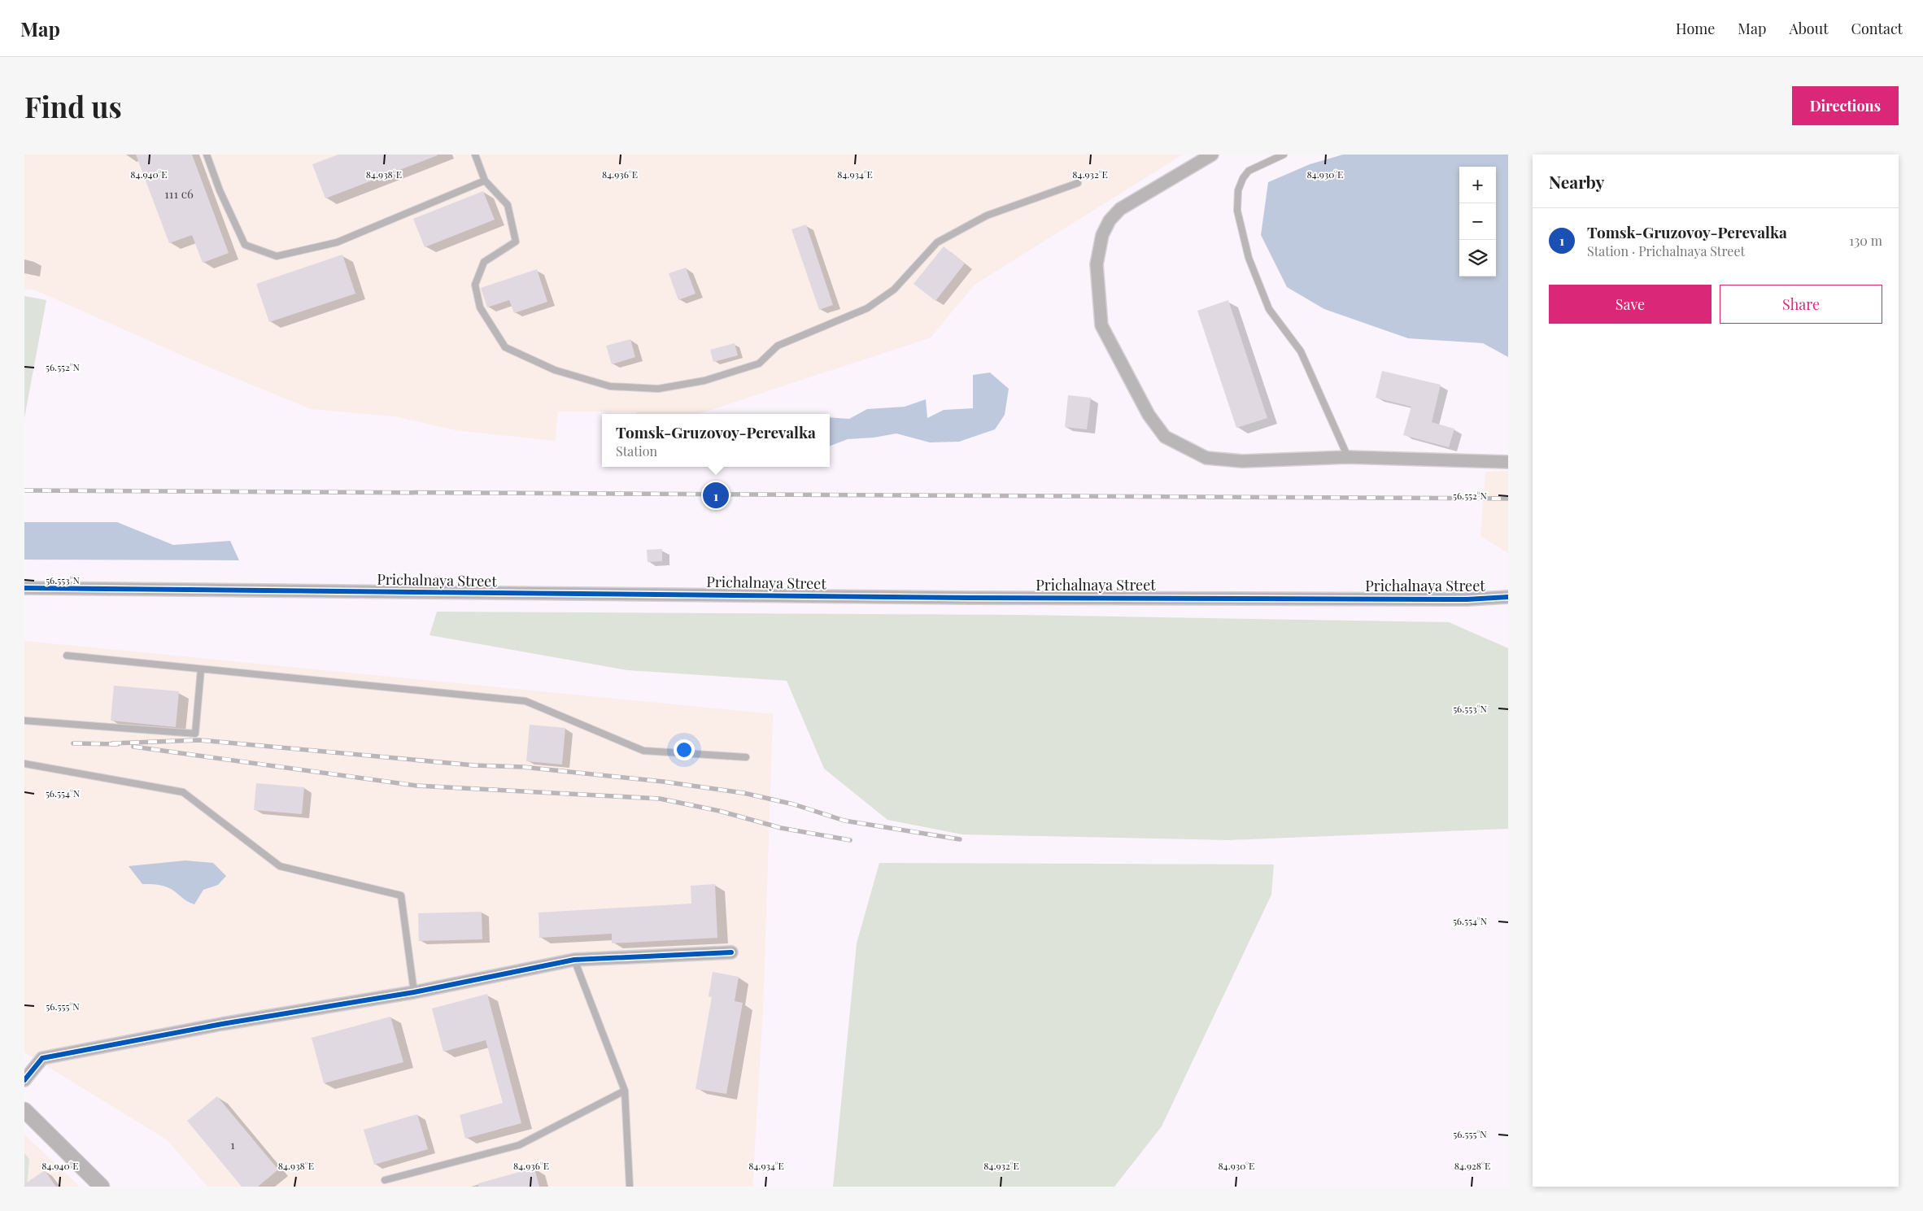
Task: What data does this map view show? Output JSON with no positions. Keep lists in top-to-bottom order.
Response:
{
  "streets": {
    "street": ["Prichalnaya Street"]
  },
  "house_numbers": ["111 с6", "1"],
  "page": {
    "header": "Map",
    "nav": [
      "Home",
      "Map",
      "About",
      "Contact"
    ],
    "buttons": [
      "Directions",
      ["Save", "Share"]
    ],
    "title": "Find us",
    "heading": "Nearby",
    "map_buttons": ["+", "−"],
    "list": [
      {
        "mark": "1",
        "name": "Tomsk-Gruzovoy-Perevalka",
        "note": "Station · Prichalnaya Street",
        "value": "130 m"
      }
    ],
    "popup": ["Tomsk-Gruzovoy-Perevalka", "Station"],
    "pins": "1"
  },
  "coordinates": [
    "84.940°E",
    "84.938°E",
    "84.936°E",
    "84.934°E",
    "84.932°E",
    "84.930°E",
    "56.552°N",
    "56.553°N",
    "56.554°N",
    "56.555°N",
    "84.928°E"
  ]
}
